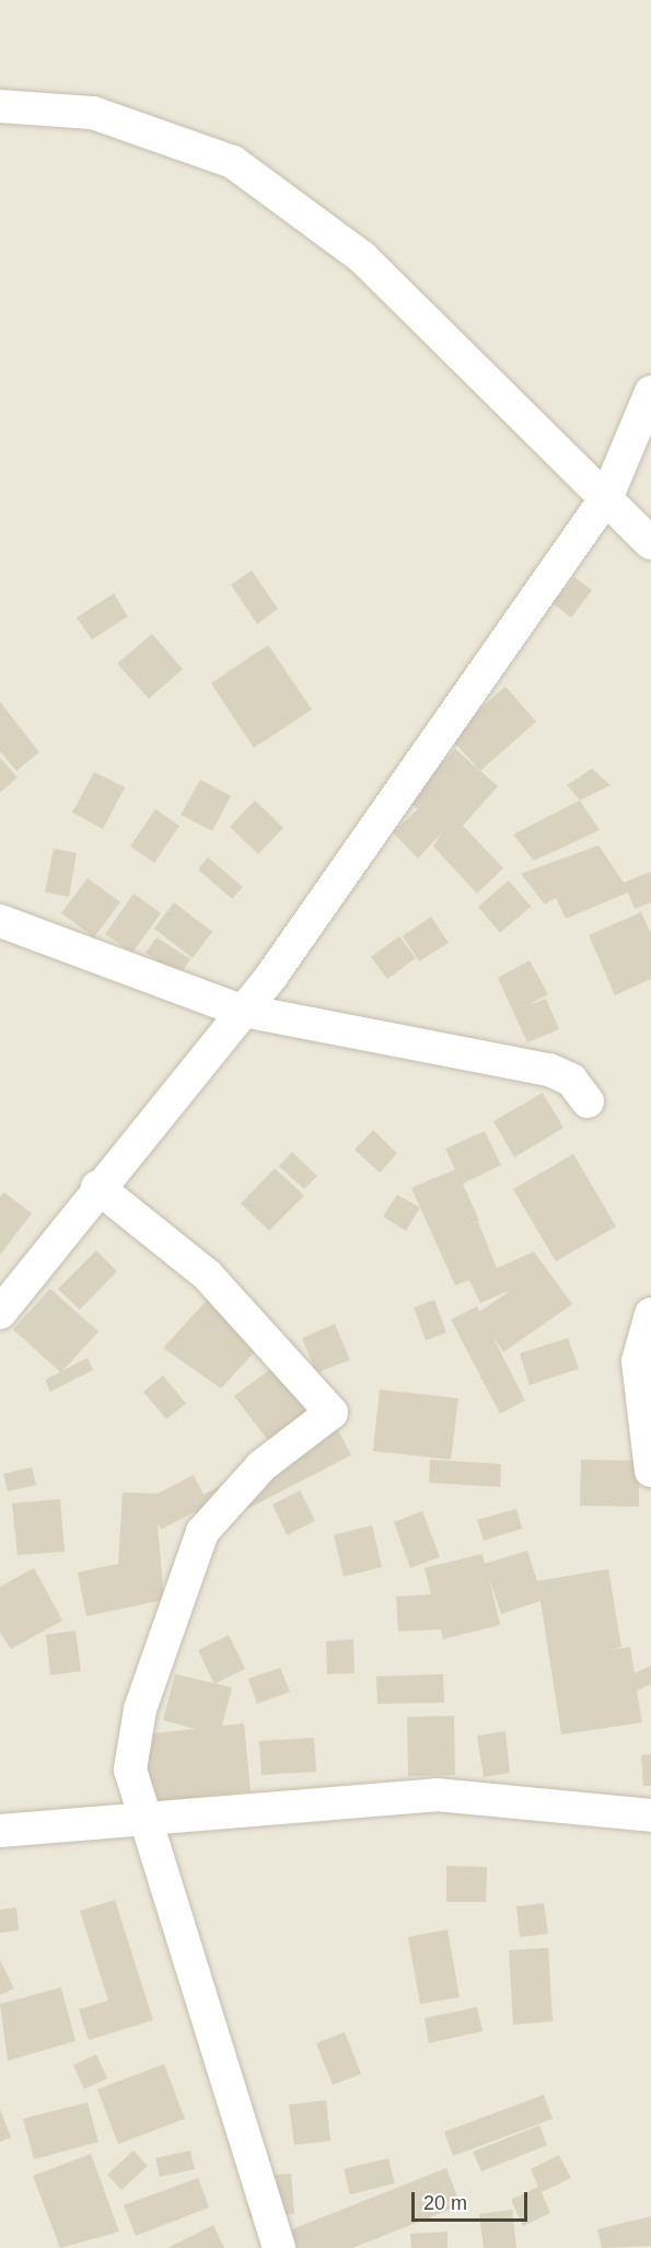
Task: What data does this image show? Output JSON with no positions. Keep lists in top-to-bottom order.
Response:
{
  "scale_bar": "20 m"
}
